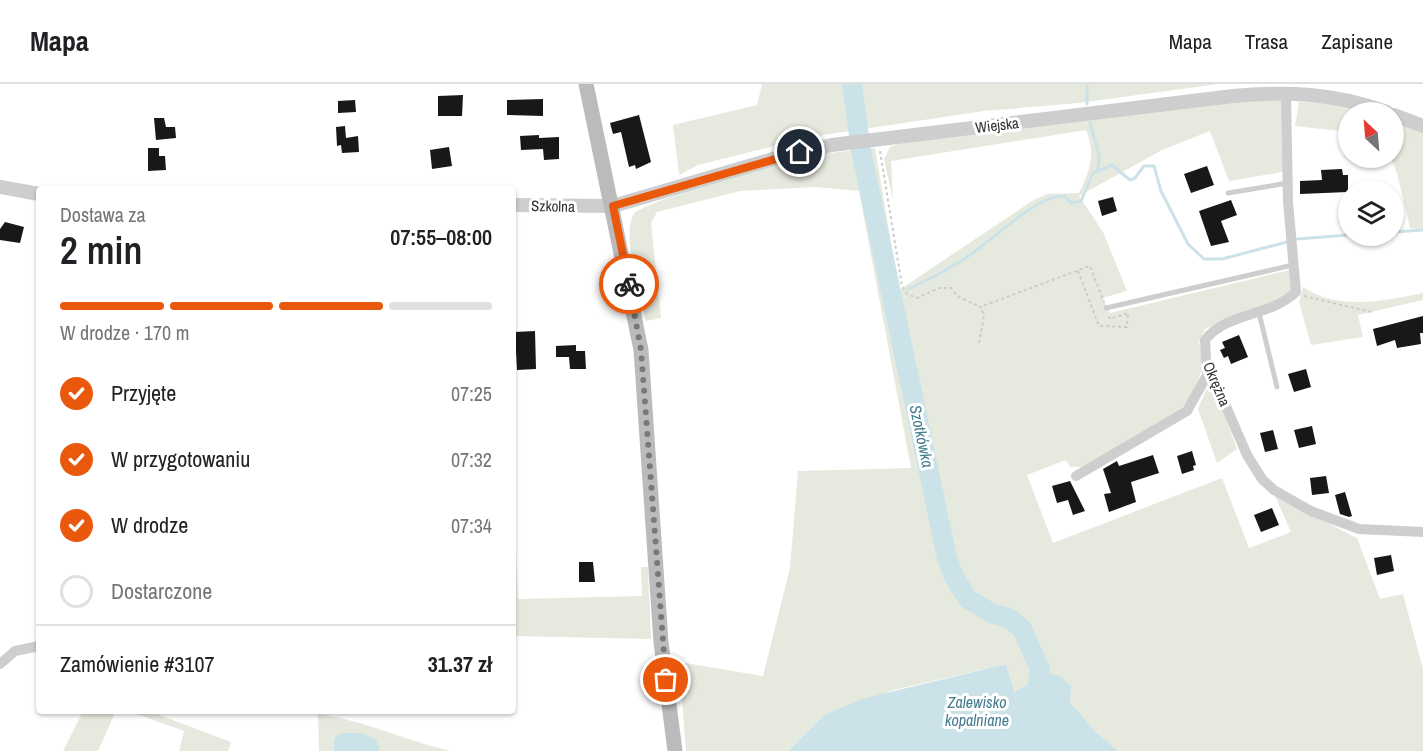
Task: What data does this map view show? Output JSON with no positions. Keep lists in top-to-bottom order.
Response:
{
  "streets": {
    "street": ["Wiejska", "Szkolna", "Okrężna"]
  },
  "crossings": [
    ["Wiejska", "Szkolna"]
  ],
  "water": ["Szotkówka", "Zalewisko kopalniane"],
  "north": "top left",
  "page": {
    "header": "Mapa",
    "nav": ["Mapa", "Trasa", "Zapisane"],
    "heading": ["2 min", "Dostawa za", "07:55–08:00"],
    "panel": ["Zamówienie #3107", "31.37 zł"],
    "bar": "W drodze · 170 m",
    "list": [
      ["Przyjęte", "07:25"],
      ["W przygotowaniu", "07:32"],
      ["W drodze", "07:34"],
      "Dostarczone"
    ]
  }
}
